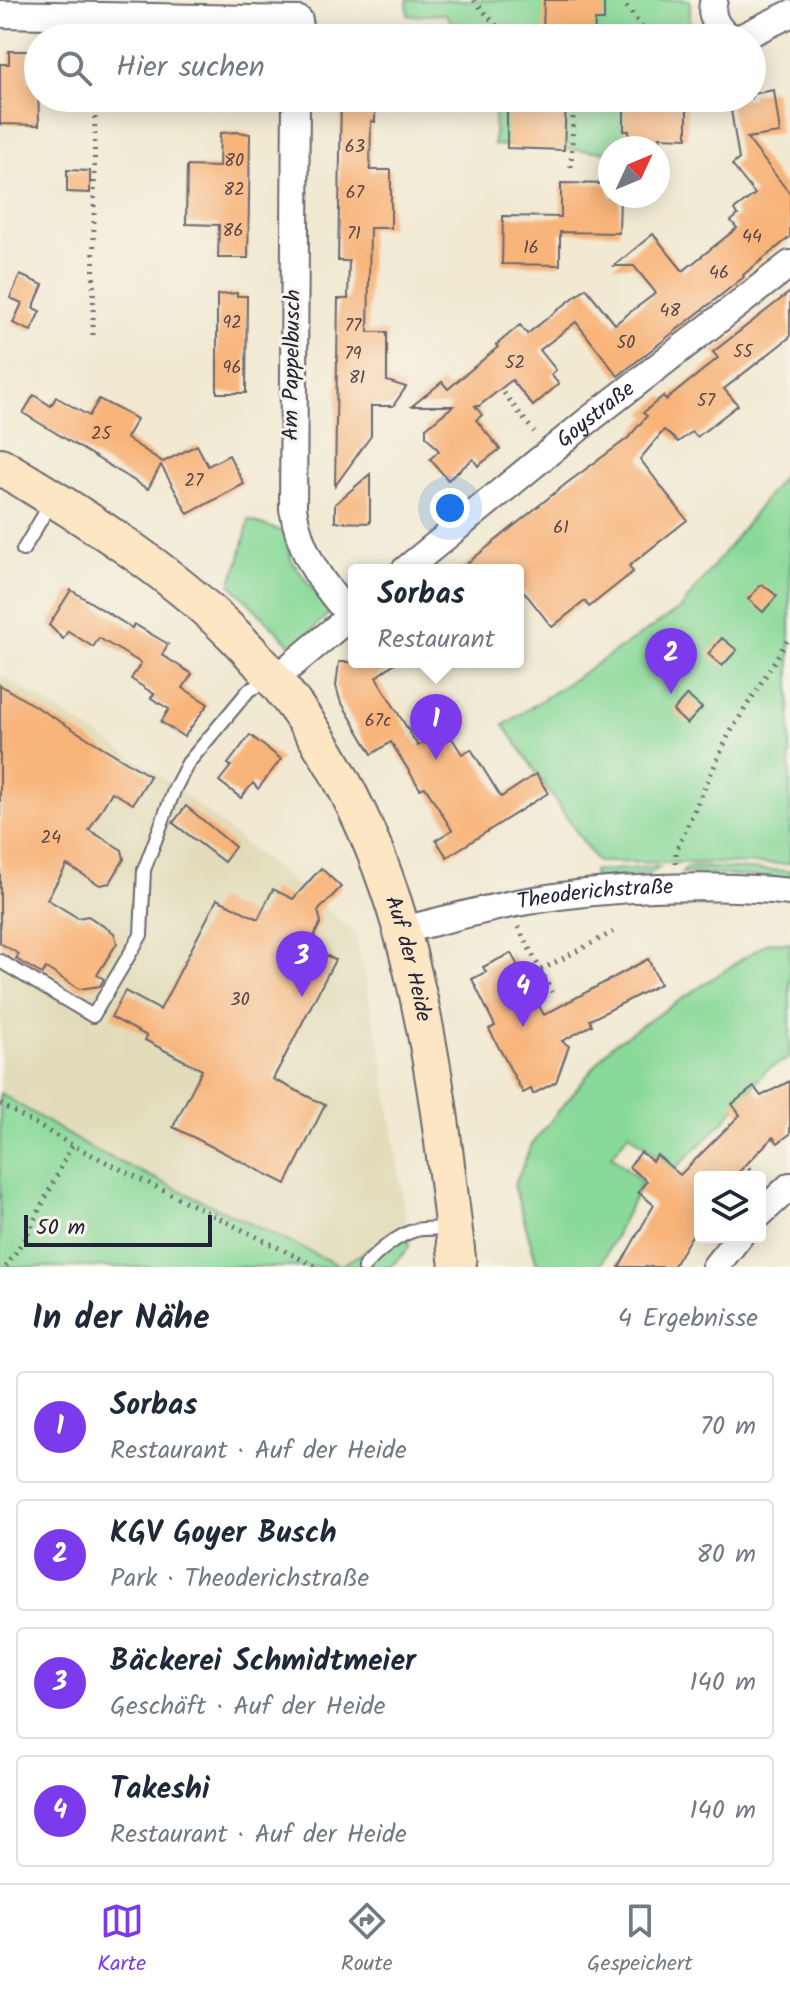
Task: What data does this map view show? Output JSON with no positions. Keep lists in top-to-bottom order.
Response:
{
  "streets": {
    "main road": ["Auf der Heide"],
    "street": ["Am Pappelbusch", "Goystraße", "Theoderichstraße"]
  },
  "crossings": [
    ["Theoderichstraße", "Auf der Heide"]
  ],
  "house_numbers": [
    "63",
    "80",
    "82",
    "67",
    "86",
    "71",
    "44",
    "16",
    "46",
    "48",
    "92",
    "77",
    "50",
    "55",
    "79",
    "52",
    "96",
    "81",
    "57",
    "25",
    "27",
    "61",
    "67c",
    "24",
    "30"
  ],
  "scale_bar": "50 m",
  "north": "top right",
  "page": {
    "search": "Hier suchen",
    "popup": ["Sorbas", "Restaurant"],
    "pins": [
      "2",
      "1",
      "3",
      "4"
    ],
    "scale": "50 m",
    "heading": ["In der Nähe", "4 Ergebnisse"],
    "list": [
      {
        "mark": "1",
        "name": "Sorbas",
        "note": "Restaurant · Auf der Heide",
        "value": "70 m"
      },
      {
        "mark": "2",
        "name": "KGV Goyer Busch",
        "note": "Park · Theoderichstraße",
        "value": "80 m"
      },
      {
        "mark": "3",
        "name": "Bäckerei Schmidtmeier",
        "note": "Geschäft · Auf der Heide",
        "value": "140 m"
      },
      {
        "mark": "4",
        "name": "Takeshi",
        "note": "Restaurant · Auf der Heide",
        "value": "140 m"
      }
    ],
    "nav": ["Karte", "Route", "Gespeichert"]
  }
}
